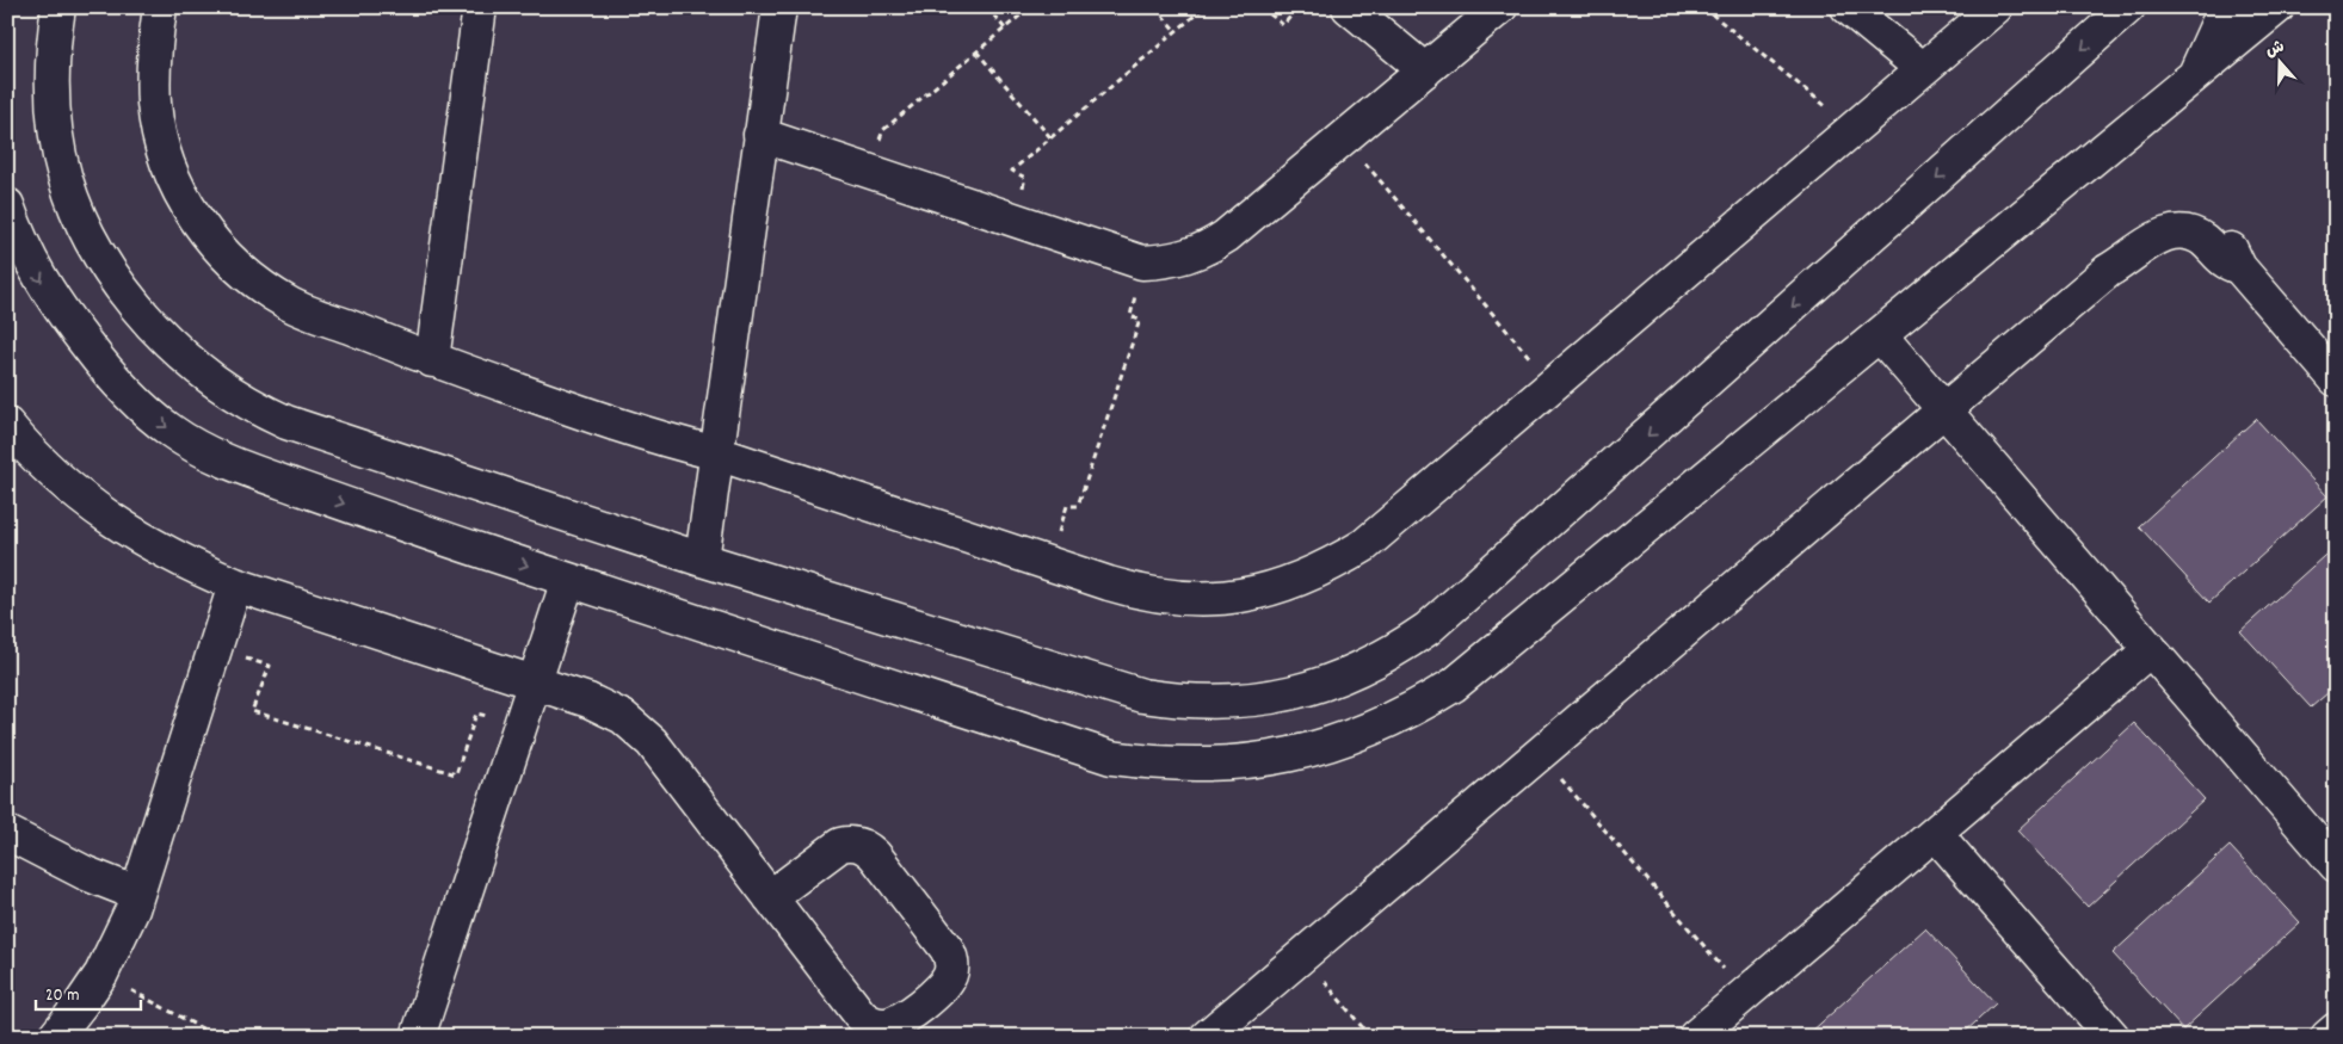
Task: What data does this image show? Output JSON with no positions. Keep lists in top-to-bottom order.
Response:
{
  "scale_bar": "20 m",
  "north": "top"
}
